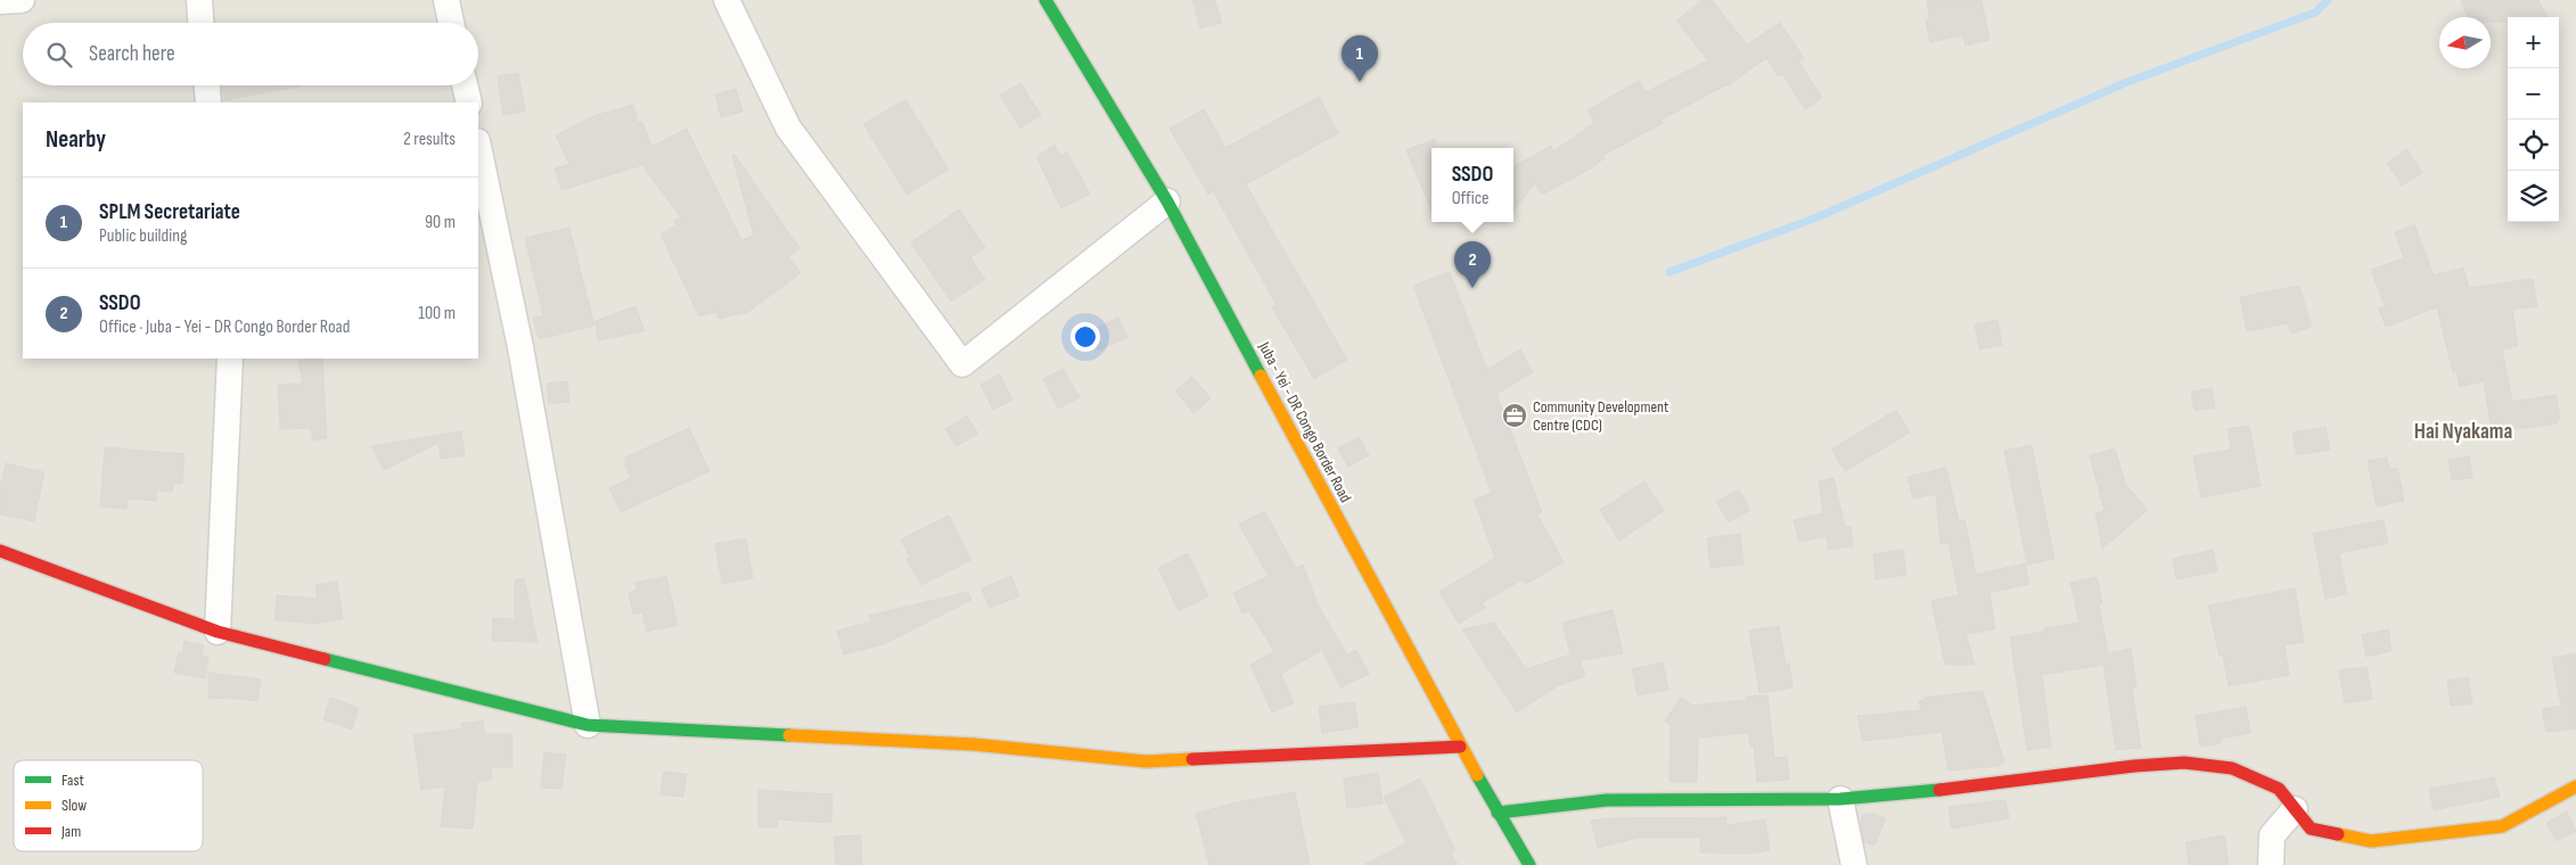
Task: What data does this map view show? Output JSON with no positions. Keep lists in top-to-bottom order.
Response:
{
  "streets": {
    "street": ["Juba - Yei - DR Congo Border Road"]
  },
  "districts": ["Hai Nyakama"],
  "places": {
    "office": ["Community Development Centre (CDC)"]
  },
  "legend": ["Fast", "Slow", "Jam"],
  "north": "left",
  "page": {
    "map_buttons": ["+", "−"],
    "search": "Search here",
    "pins": ["1", "2"],
    "heading": ["Nearby", "2 results"],
    "popup": ["SSDO", "Office"],
    "list": [
      {
        "mark": "1",
        "name": "SPLM Secretariate",
        "note": "Public building",
        "value": "90 m"
      },
      {
        "mark": "2",
        "name": "SSDO",
        "note": "Office · Juba - Yei - DR Congo Border Road",
        "value": "100 m"
      }
    ]
  }
}
